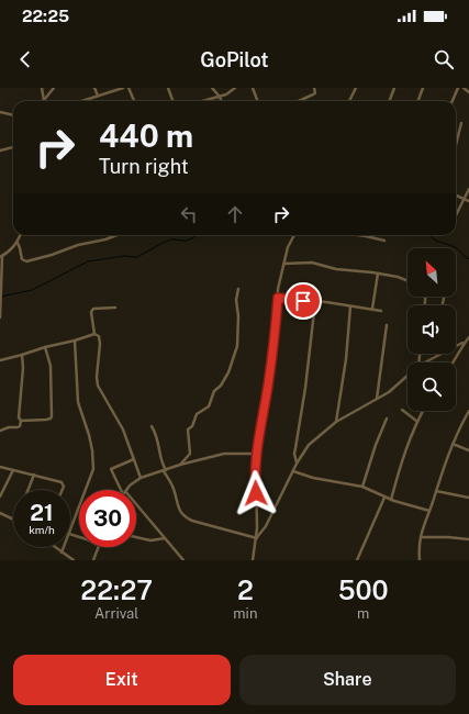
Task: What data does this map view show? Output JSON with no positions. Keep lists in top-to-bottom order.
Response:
{
  "north": "top left",
  "page": {
    "status": "22:25",
    "header": "GoPilot",
    "turn": ["440 m", "Turn right"],
    "speed": "21 km/h",
    "limit": "30",
    "eta": [
      "22:27",
      "Arrival",
      "2",
      "min",
      "500",
      "m"
    ],
    "buttons": ["Exit", "Share"]
  }
}
